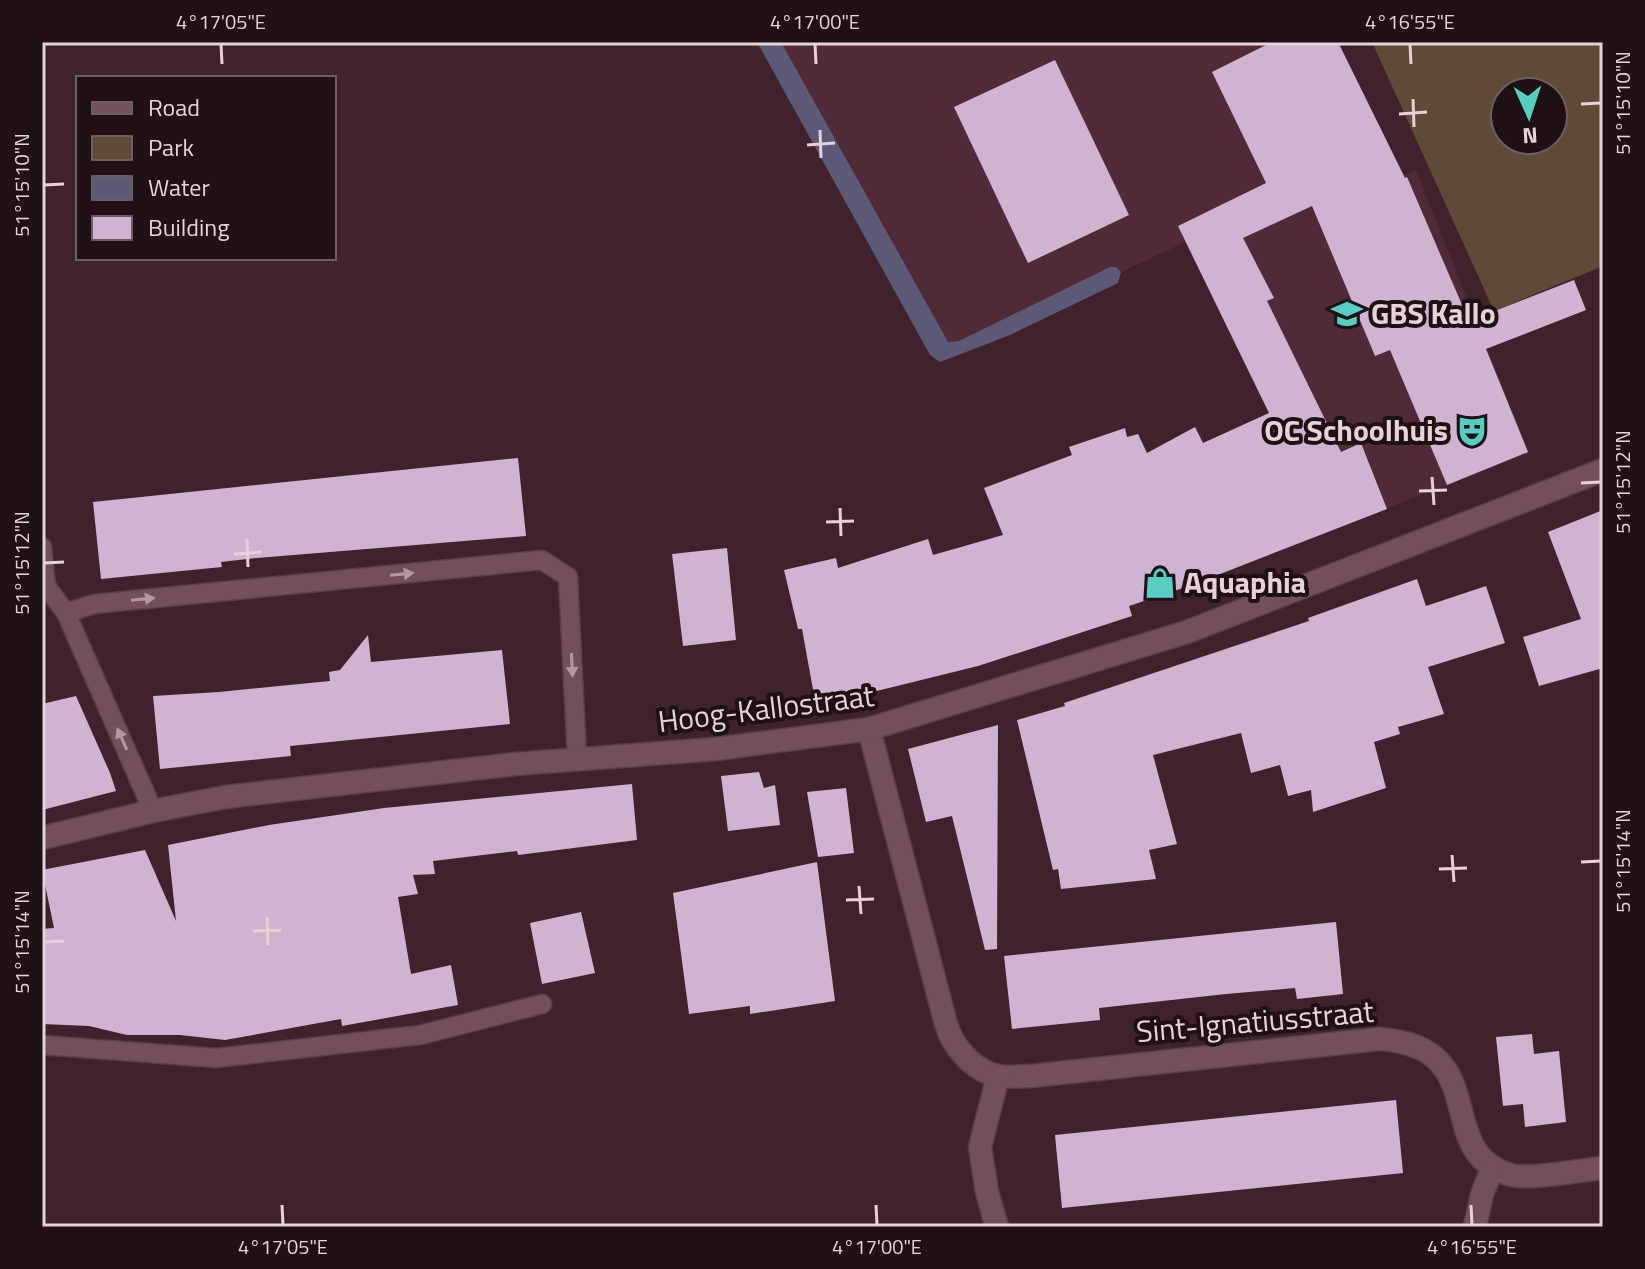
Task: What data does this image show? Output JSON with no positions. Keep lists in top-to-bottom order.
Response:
{
  "streets": {
    "street": ["Hoog-Kallostraat", "Sint-Ignatiusstraat"]
  },
  "places": {
    "school or university": ["GBS Kallo"],
    "theatre": ["OC Schoolhuis"],
    "shop": ["Aquaphia"]
  },
  "legend": [
    "Road",
    "Park",
    "Water",
    "Building"
  ],
  "north": "bottom",
  "coordinates": [
    "4°17'05\"E",
    "4°17'00\"E",
    "4°16'55\"E",
    "51°15'10\"N",
    "51°15'12\"N",
    "51°15'14\"N"
  ]
}
